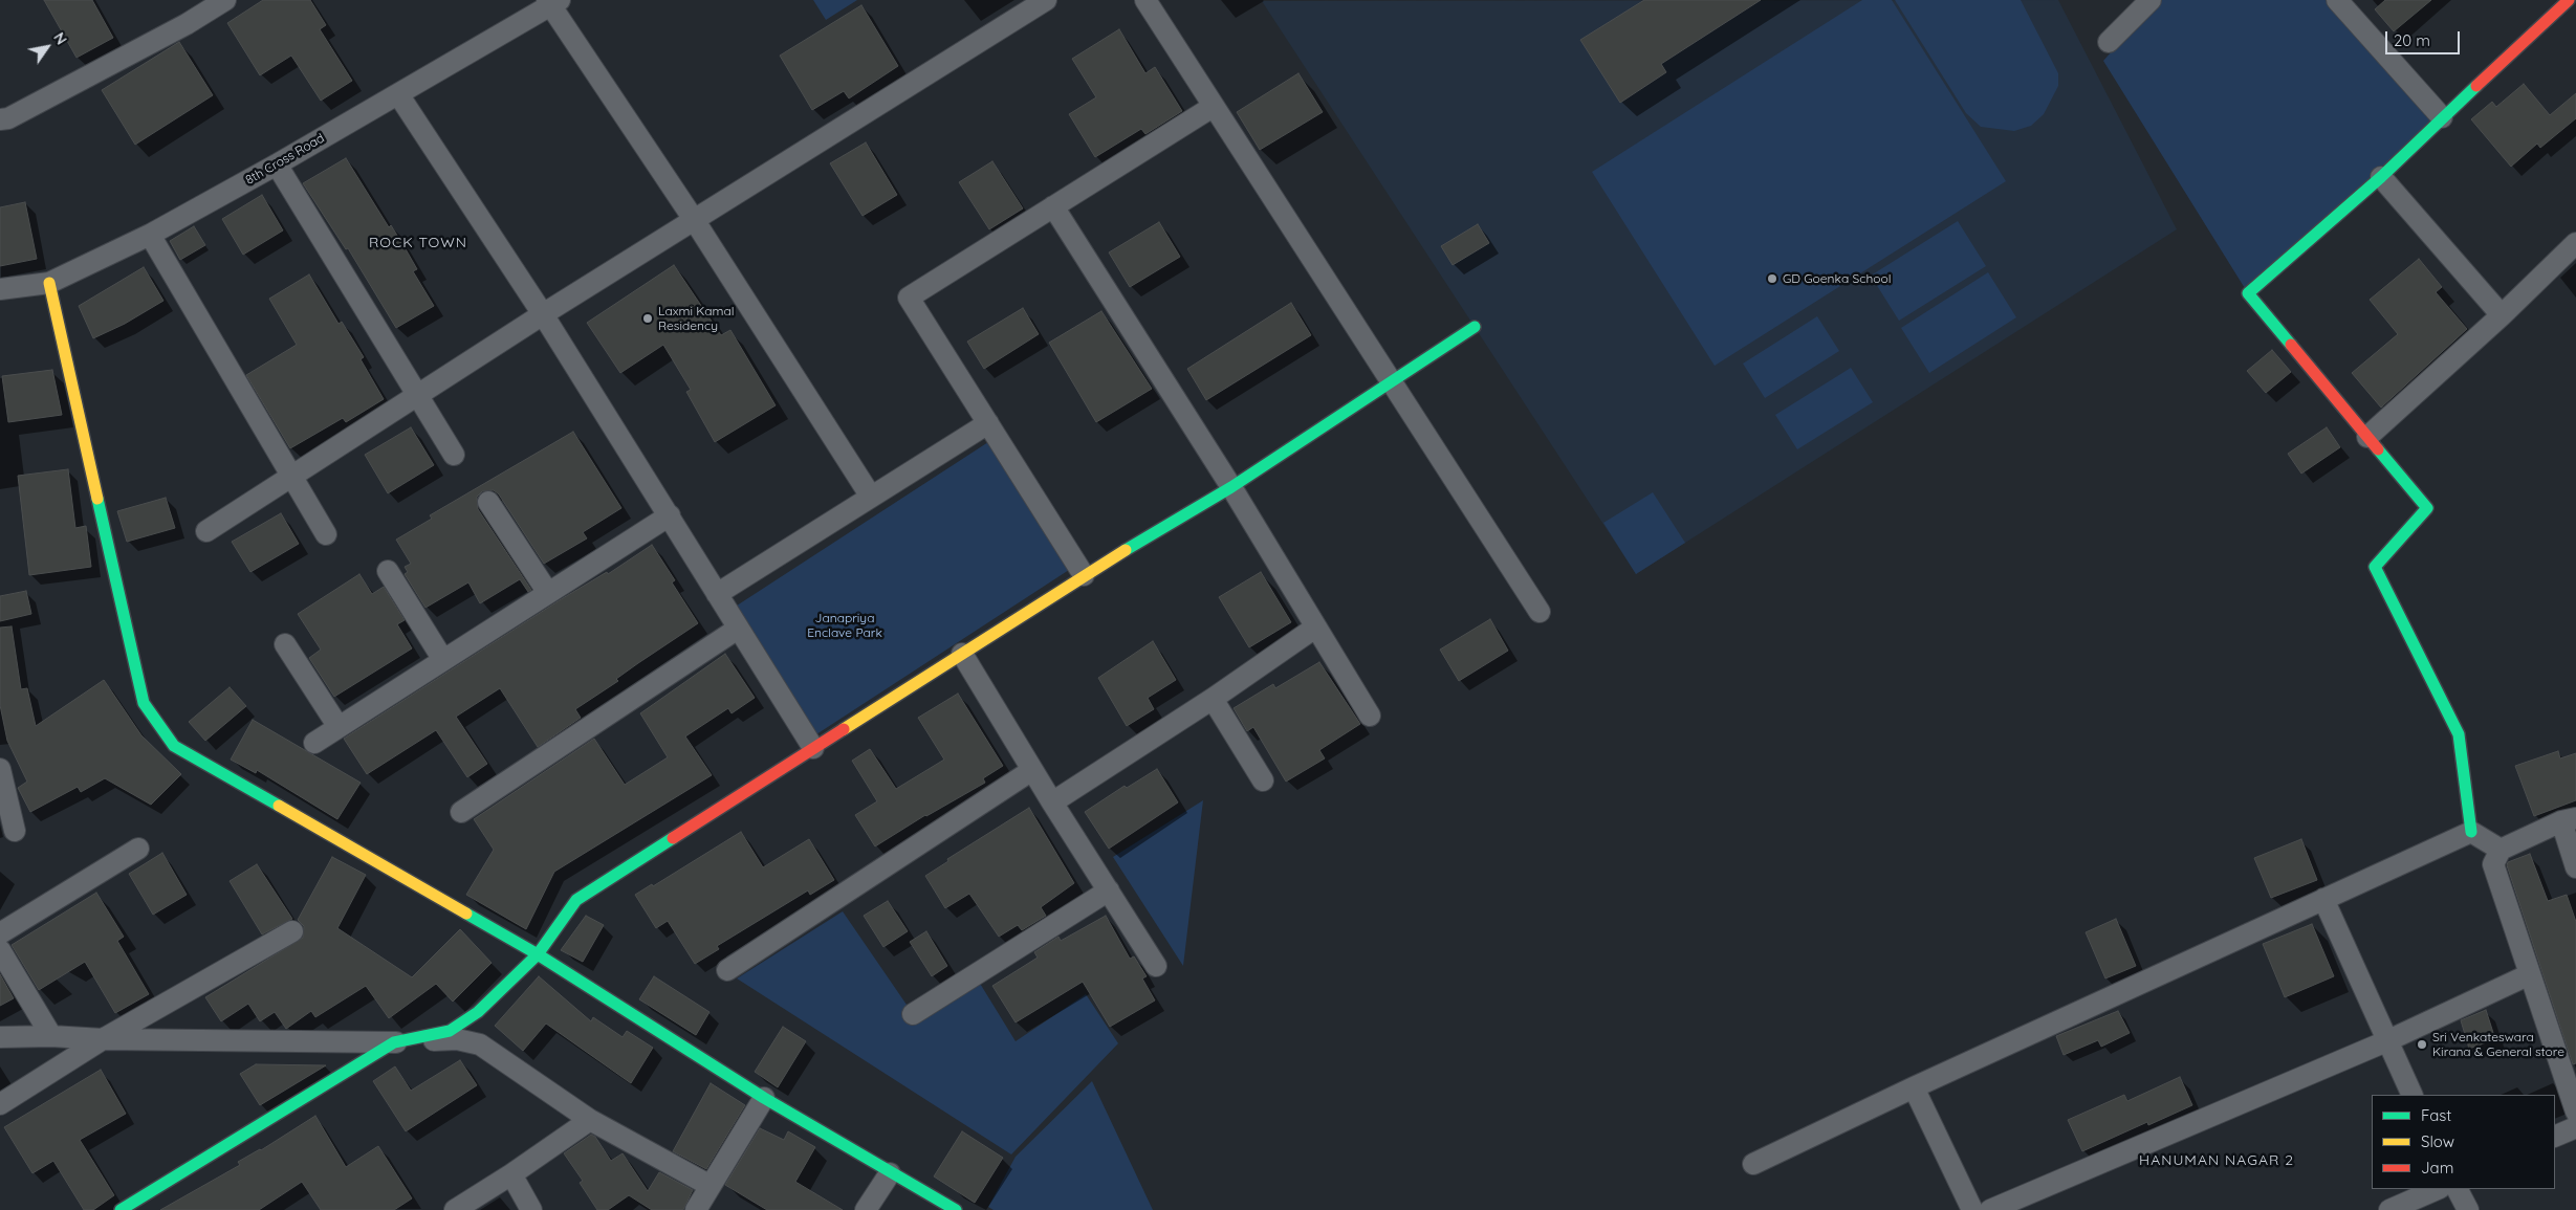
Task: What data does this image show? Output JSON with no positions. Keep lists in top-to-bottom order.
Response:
{
  "streets": {
    "street": ["8th Cross Road"]
  },
  "districts": ["ROCK TOWN", "HANUMAN NAGAR 2"],
  "parks": ["Janapriya Enclave Park"],
  "places": ["GD Goenka School", "Laxmi Kamal Residency", "Sri Venkateswara Kirana & General store"],
  "legend": ["Fast", "Slow", "Jam"],
  "scale_bar": "20 m",
  "north": "top right"
}
